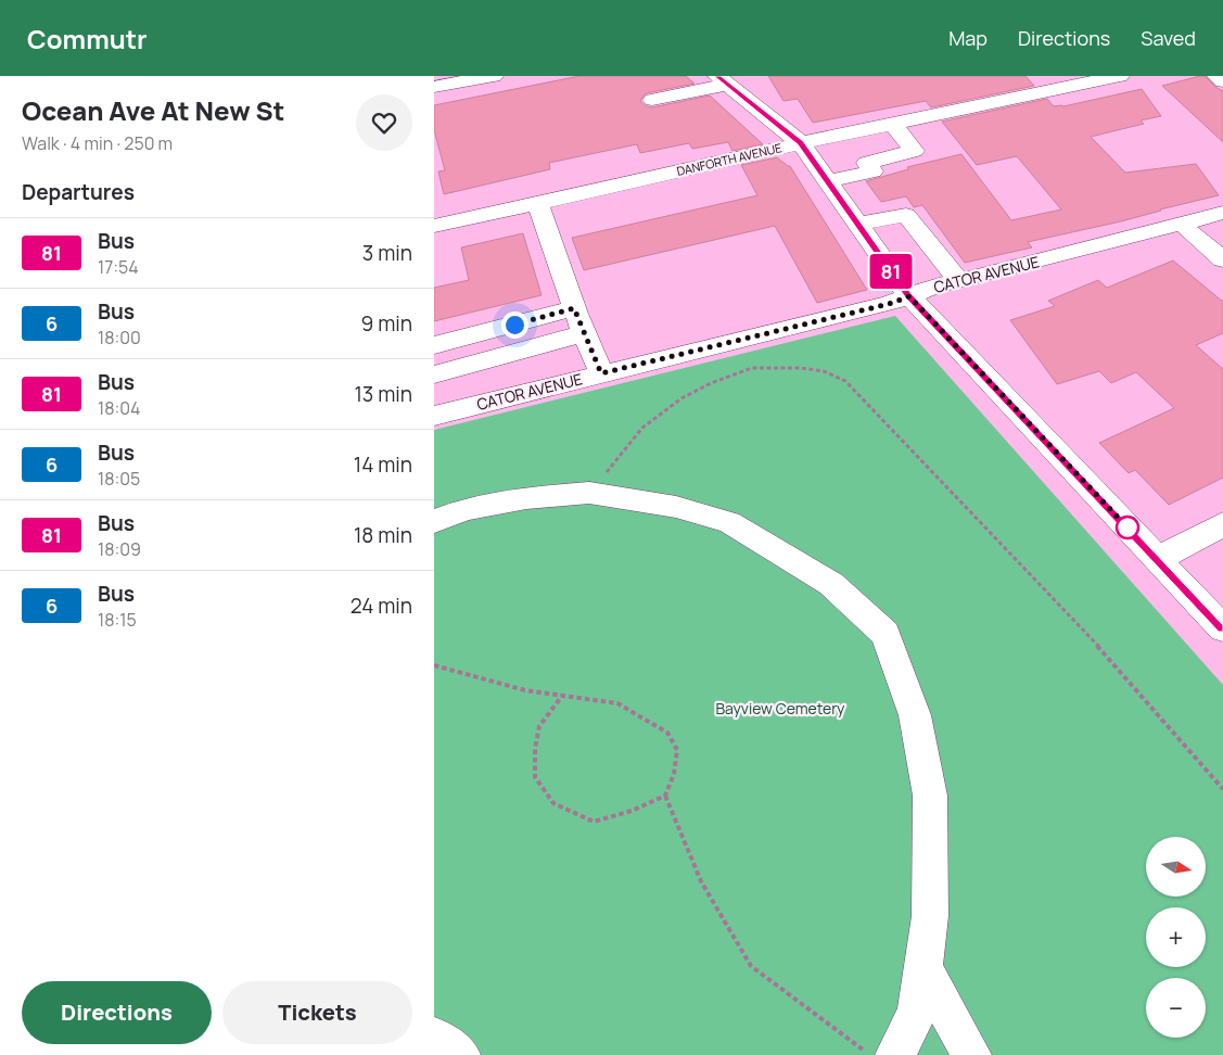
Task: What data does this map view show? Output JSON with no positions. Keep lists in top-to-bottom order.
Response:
{
  "streets": {
    "street": ["DANFORTH AVENUE", "CATOR AVENUE"]
  },
  "parks": ["Bayview Cemetery"],
  "lines": ["bus line 81"],
  "north": "right",
  "page": {
    "header": "Commutr",
    "nav": ["Map", "Directions", "Saved"],
    "heading": [
      ["Ocean Ave At New St", "Walk · 4 min · 250 m"],
      "Departures"
    ],
    "on_map": "81",
    "list": [
      {
        "mark": "81",
        "name": "Bus",
        "note": "17:54",
        "value": "3 min"
      },
      {
        "mark": "6",
        "name": "Bus",
        "note": "18:00",
        "value": "9 min"
      },
      {
        "mark": "81",
        "name": "Bus",
        "note": "18:04",
        "value": "13 min"
      },
      {
        "mark": "6",
        "name": "Bus",
        "note": "18:05",
        "value": "14 min"
      },
      {
        "mark": "81",
        "name": "Bus",
        "note": "18:09",
        "value": "18 min"
      },
      {
        "mark": "6",
        "name": "Bus",
        "note": "18:15",
        "value": "24 min"
      }
    ],
    "map_buttons": ["+", "−"],
    "buttons": ["Directions", "Tickets"]
  }
}
